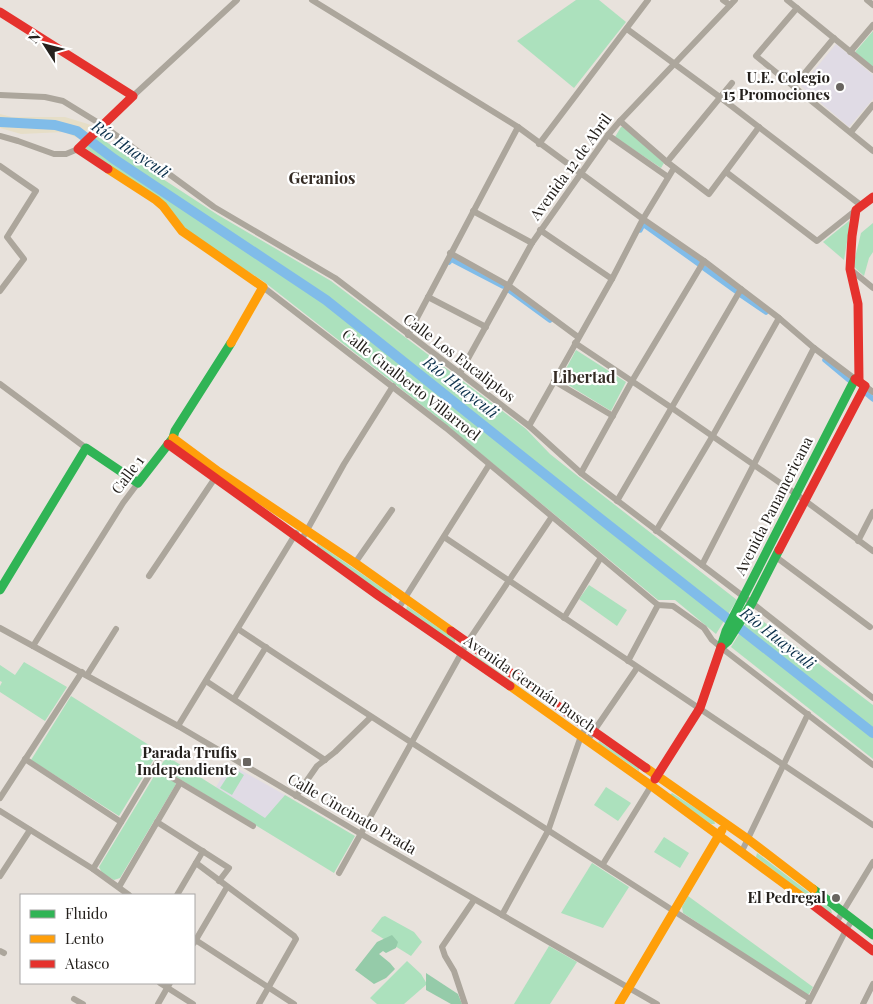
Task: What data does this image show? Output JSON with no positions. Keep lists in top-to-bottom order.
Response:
{
  "streets": {
    "main road": [
      "Calle Gualberto Villarroel",
      "Calle 1",
      "Avenida Panamericana",
      "Avenida Germán Busch"
    ],
    "street": ["Avenida 12 de Abril", "Calle Los Eucaliptos", "Calle Cincinato Prada"]
  },
  "crossings": [
    ["Avenida 12 de Abril", "Calle Los Eucaliptos"],
    ["Calle Los Eucaliptos", "Avenida Panamericana"],
    ["Calle Gualberto Villarroel", "Calle 1"],
    ["Calle Gualberto Villarroel", "Avenida Panamericana"],
    ["Calle 1", "Avenida Germán Busch"],
    ["Calle 1", "Calle Cincinato Prada"],
    ["Avenida Panamericana", "Avenida Germán Busch"]
  ],
  "districts": ["Geranios", "Libertad"],
  "water": ["Río Huayculi"],
  "places": {
    "other": ["U.E. Colegio 15 Promociones", "El Pedregal"],
    "transit": ["Parada Trufis Independiente"]
  },
  "legend": ["Fluido", "Lento", "Atasco"],
  "north": "top left"
}
